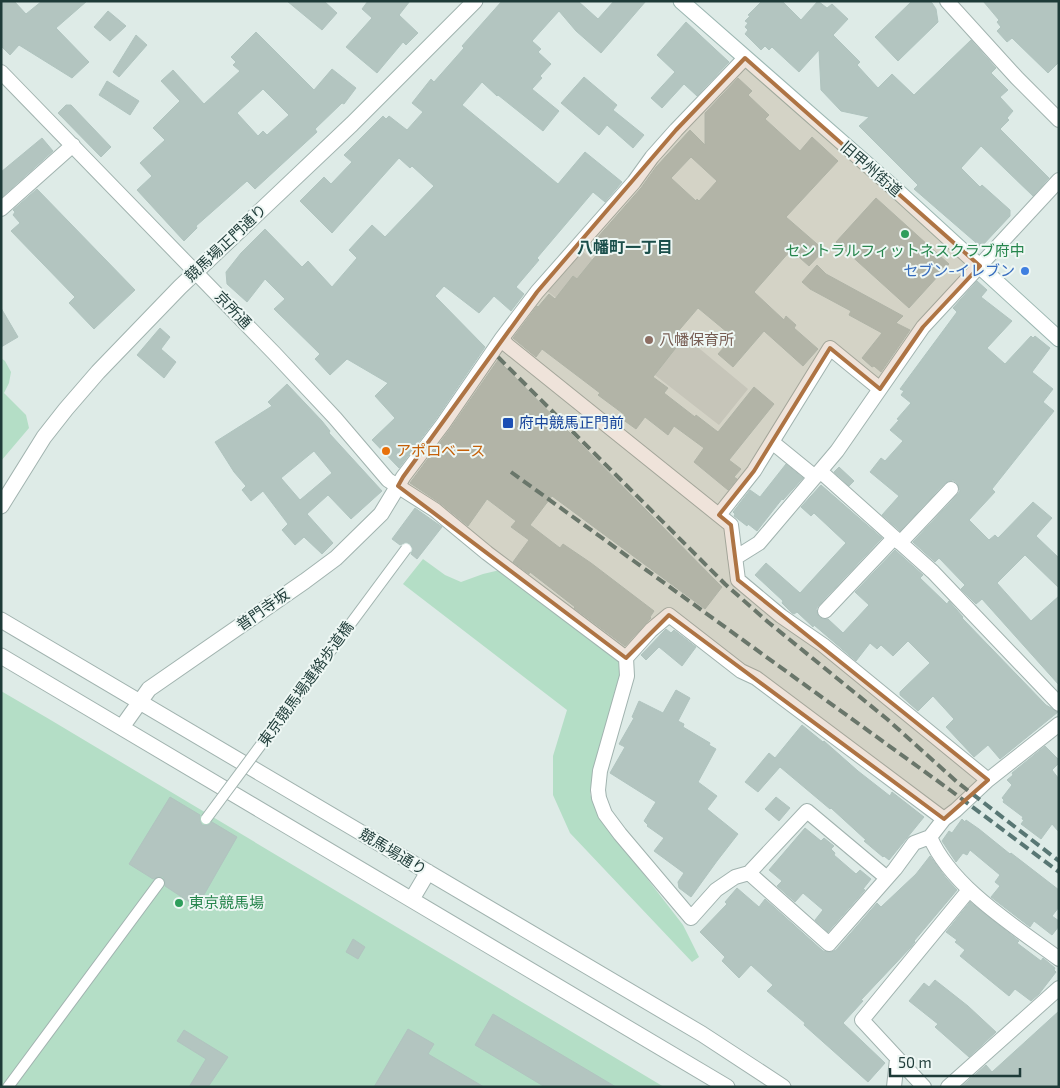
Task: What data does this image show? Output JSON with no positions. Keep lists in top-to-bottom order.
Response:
{
  "streets": {
    "street": [
      "旧甲州街道",
      "競馬場正門通り",
      "京所通",
      "普門寺坂",
      "東京競馬場連絡歩道橋",
      "競馬場通り"
    ]
  },
  "crossings": [
    ["競馬場正門通り", "京所通"],
    ["京所通", "普門寺坂"],
    ["普門寺坂", "競馬場通り"]
  ],
  "districts": ["八幡町一丁目"],
  "places": {
    "other": [
      "セントラルフィットネスクラブ府中",
      "セブン-イレブン",
      "八幡保育所",
      "アポロベース",
      "東京競馬場"
    ],
    "transit": ["府中競馬正門前"]
  },
  "scale_bar": "50 m"
}
